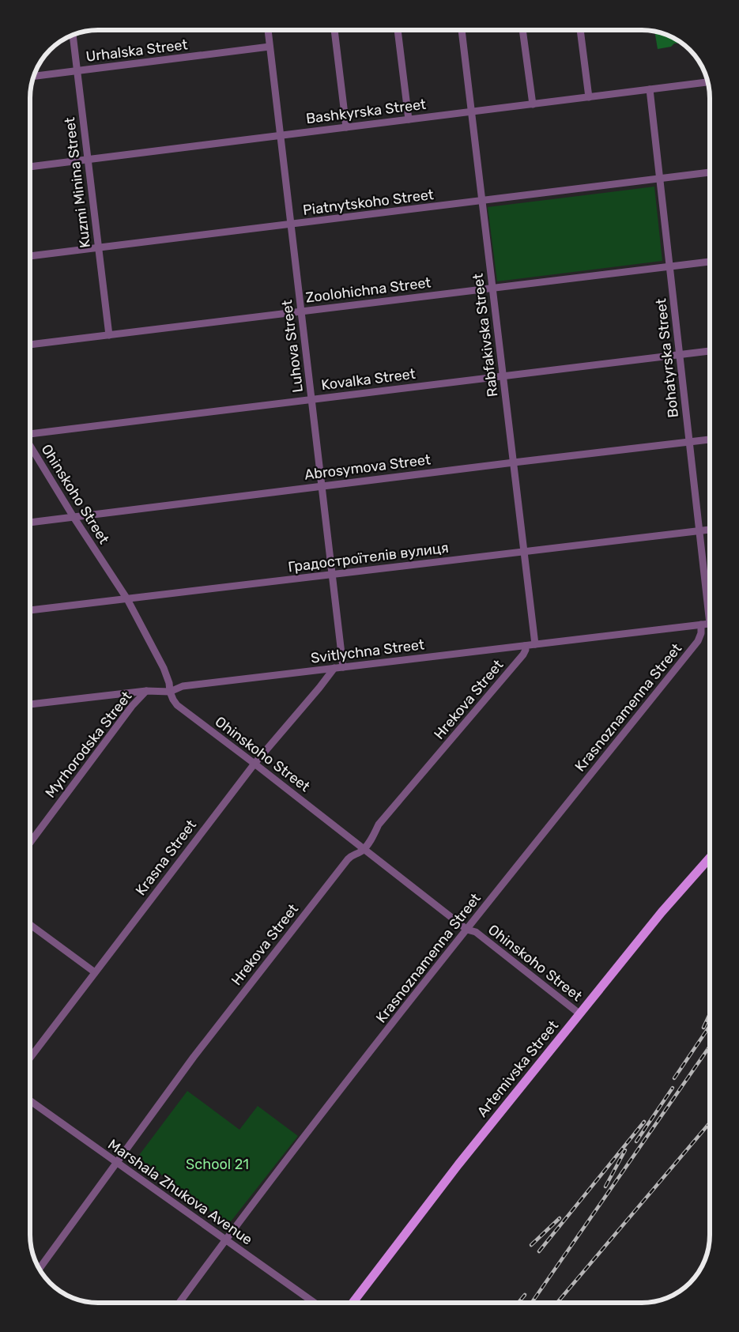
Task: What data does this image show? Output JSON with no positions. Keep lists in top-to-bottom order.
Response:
{
  "streets": {
    "main road": ["Artemivska Street"],
    "street": [
      "Urhalska Street",
      "Bashkyrska Street",
      "Kuzmi Minina Street",
      "Piatnytskoho Street",
      "Zoolohichna Street",
      "Rabfakivska Street",
      "Luhova Street",
      "Bohatyrska Street",
      "Kovalka Street",
      "Abrosymova Street",
      "Ohinskoho Street",
      "Градостроїтелiв вулиця",
      "Svitlychna Street",
      "Hrekova Street",
      "Krasnoznamenna Street",
      "Myrhorodska Street",
      "Krasna Street",
      "Marshala Zhukova Avenue"
    ]
  },
  "crossings": [
    ["Urhalska Street", "Kuzmi Minina Street"],
    ["Urhalska Street", "Luhova Street"],
    ["Bashkyrska Street", "Kuzmi Minina Street"],
    ["Bashkyrska Street", "Rabfakivska Street"],
    ["Bashkyrska Street", "Luhova Street"],
    ["Bashkyrska Street", "Bohatyrska Street"],
    ["Kuzmi Minina Street", "Piatnytskoho Street"],
    ["Kuzmi Minina Street", "Zoolohichna Street"],
    ["Piatnytskoho Street", "Rabfakivska Street"],
    ["Piatnytskoho Street", "Luhova Street"],
    ["Piatnytskoho Street", "Bohatyrska Street"],
    ["Zoolohichna Street", "Rabfakivska Street"],
    ["Zoolohichna Street", "Luhova Street"],
    ["Zoolohichna Street", "Bohatyrska Street"],
    ["Rabfakivska Street", "Kovalka Street"],
    ["Rabfakivska Street", "Abrosymova Street"],
    ["Rabfakivska Street", "Градостроїтелiв вулиця"],
    ["Rabfakivska Street", "Svitlychna Street"],
    ["Luhova Street", "Kovalka Street"],
    ["Luhova Street", "Abrosymova Street"],
    ["Luhova Street", "Градостроїтелiв вулиця"],
    ["Luhova Street", "Svitlychna Street"],
    ["Bohatyrska Street", "Kovalka Street"],
    ["Bohatyrska Street", "Abrosymova Street"],
    ["Bohatyrska Street", "Градостроїтелiв вулиця"],
    ["Abrosymova Street", "Ohinskoho Street"],
    ["Ohinskoho Street", "Градостроїтелiв вулиця"],
    ["Ohinskoho Street", "Svitlychna Street"],
    ["Ohinskoho Street", "Hrekova Street"],
    ["Ohinskoho Street", "Krasnoznamenna Street"],
    ["Ohinskoho Street", "Krasna Street"],
    ["Ohinskoho Street", "Artemivska Street"],
    ["Svitlychna Street", "Hrekova Street"],
    ["Svitlychna Street", "Krasnoznamenna Street"],
    ["Svitlychna Street", "Myrhorodska Street"],
    ["Svitlychna Street", "Krasna Street"],
    ["Hrekova Street", "Marshala Zhukova Avenue"],
    ["Krasnoznamenna Street", "Marshala Zhukova Avenue"]
  ],
  "parks": ["School 21"]
}
